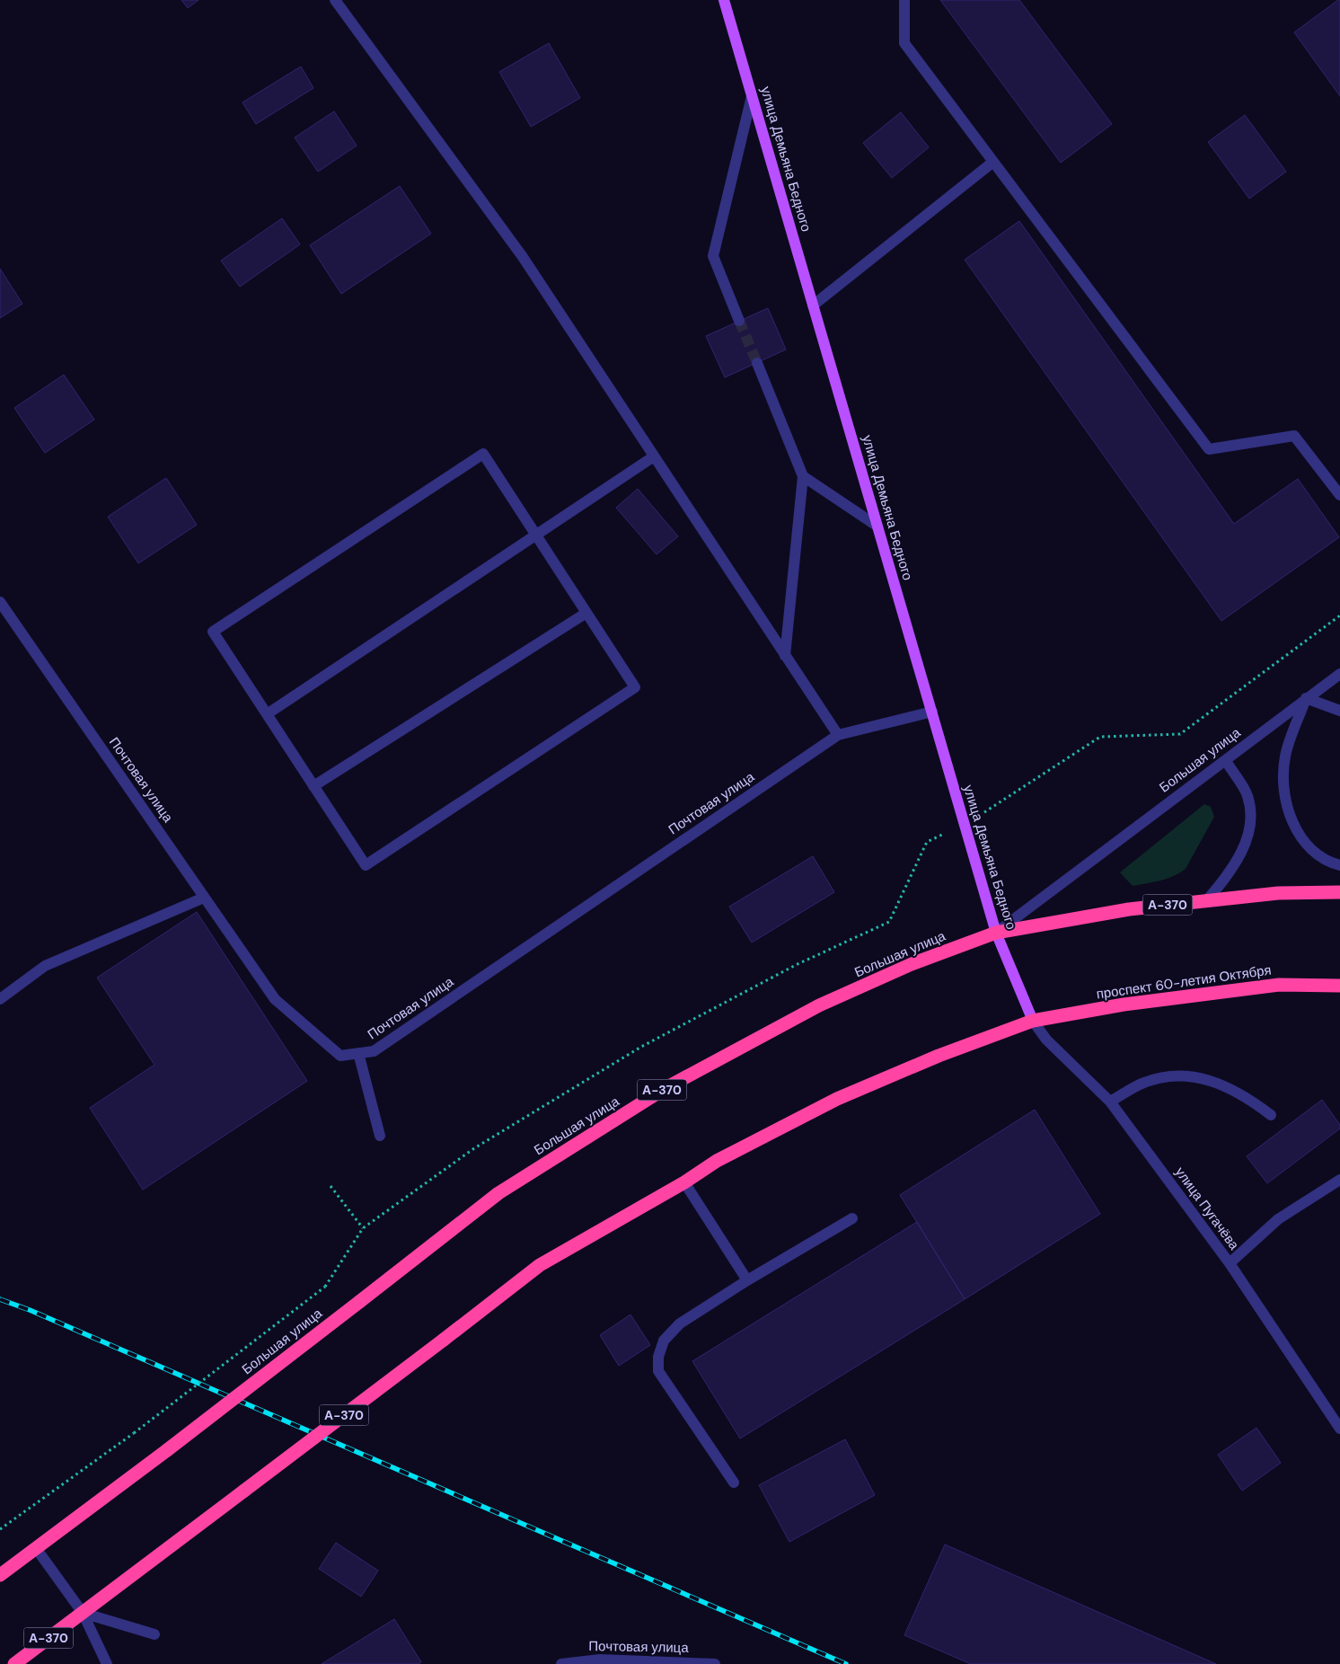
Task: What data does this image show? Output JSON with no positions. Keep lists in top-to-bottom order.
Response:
{
  "streets": {
    "highway": ["Большая улица", "А-370", "проспект 60-летия Октября"],
    "main road": ["улица Демьяна Бедного"],
    "street": ["Почтовая улица", "улица Пугачёва"]
  },
  "crossings": [
    ["улица Демьяна Бедного", "Большая улица"],
    ["улица Демьяна Бедного", "Почтовая улица"],
    ["улица Демьяна Бедного", "А-370"],
    ["улица Демьяна Бедного", "проспект 60-летия Октября"],
    ["улица Демьяна Бедного", "улица Пугачёва"],
    ["Большая улица", "А-370"],
    ["А-370", "проспект 60-летия Октября"],
    ["А-370", "улица Пугачёва"],
    ["проспект 60-летия Октября", "улица Пугачёва"]
  ]
}
